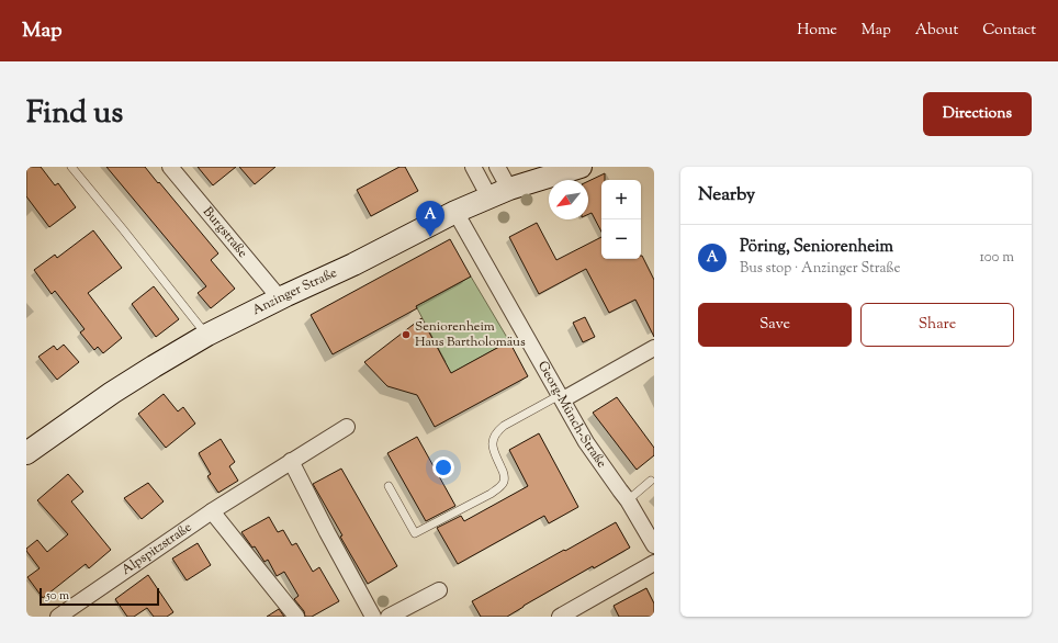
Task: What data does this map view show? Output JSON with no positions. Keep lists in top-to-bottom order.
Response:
{
  "streets": {
    "street": [
      "Burgstraße",
      "Anzinger Straße",
      "Georg-Münch-Straße",
      "Alpspitzstraße"
    ]
  },
  "crossings": [
    ["Burgstraße", "Anzinger Straße"],
    ["Anzinger Straße", "Georg-Münch-Straße"]
  ],
  "places": ["Seniorenheim Haus Bartholomäus"],
  "scale_bar": "50 m",
  "north": "bottom left",
  "page": {
    "header": "Map",
    "nav": [
      "Home",
      "Map",
      "About",
      "Contact"
    ],
    "title": "Find us",
    "buttons": [
      "Directions",
      ["Save", "Share"]
    ],
    "heading": "Nearby",
    "map_buttons": ["+", "−"],
    "pins": "A",
    "list": [
      {
        "mark": "A",
        "name": "Pöring, Seniorenheim",
        "note": "Bus stop · Anzinger Straße",
        "value": "100 m"
      }
    ],
    "scale": "50 m"
  }
}
